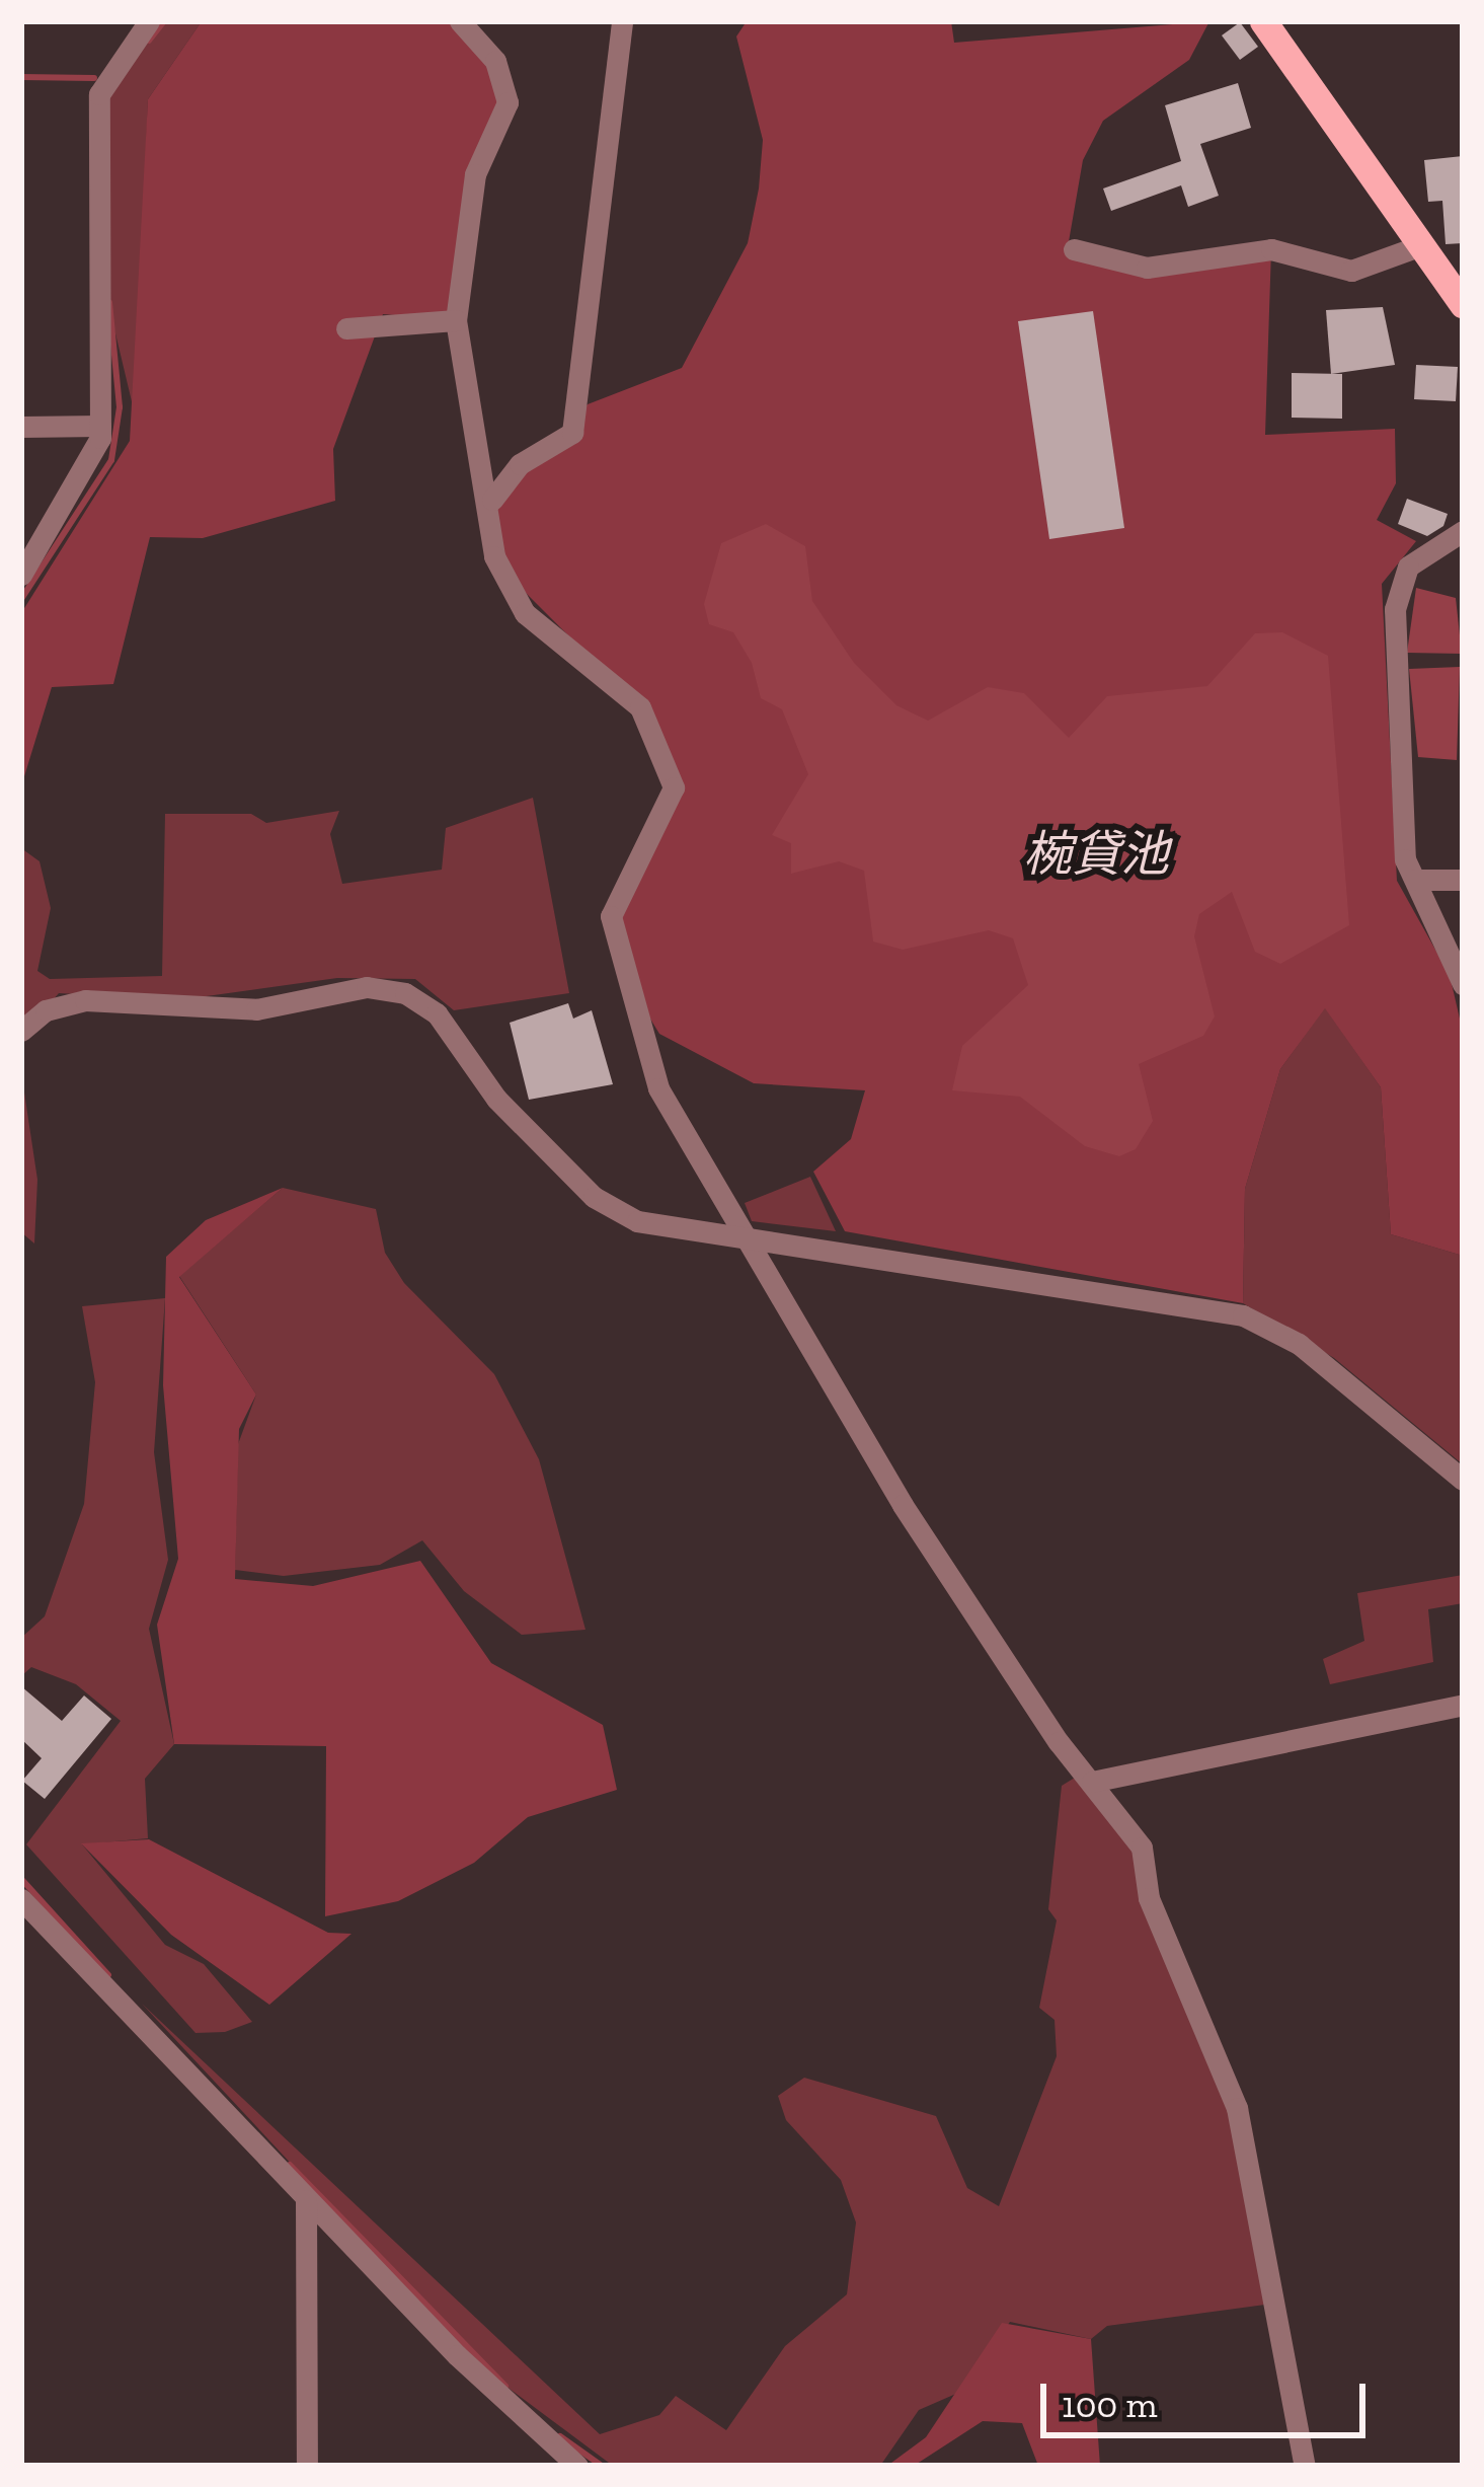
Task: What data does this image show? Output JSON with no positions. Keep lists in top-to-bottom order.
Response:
{
  "water": ["椀貸池"],
  "scale_bar": "100 m"
}
